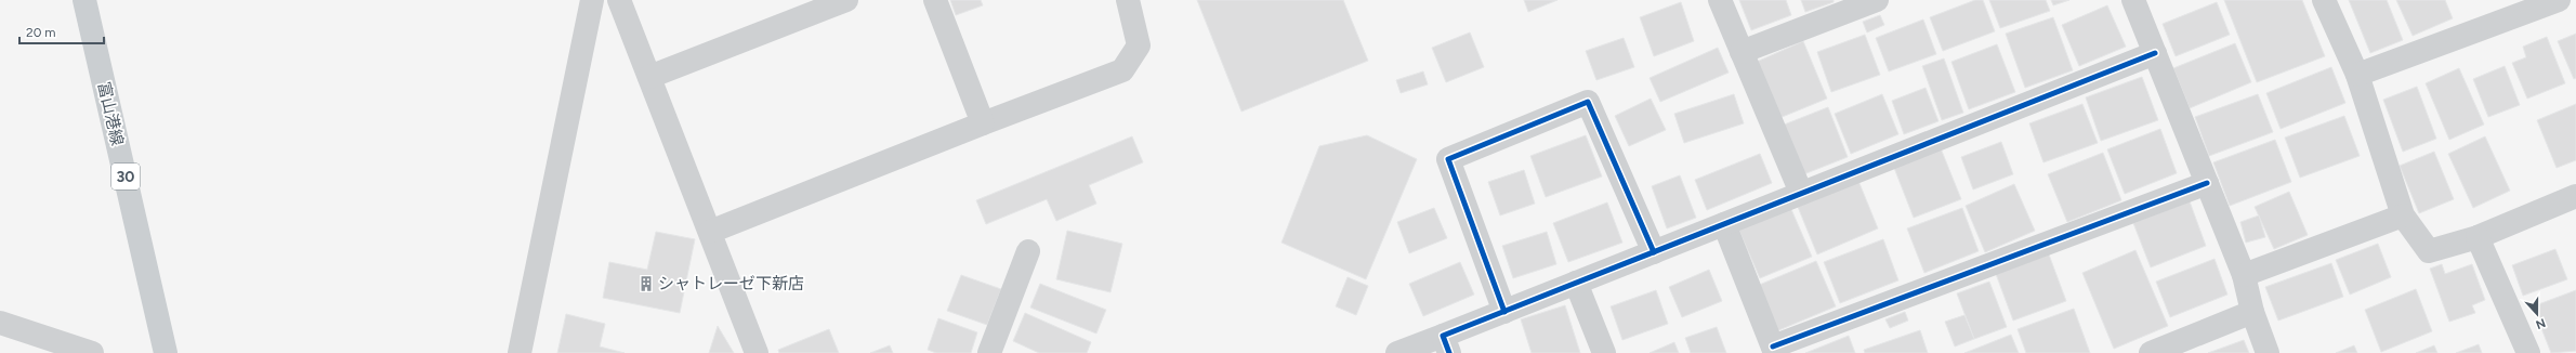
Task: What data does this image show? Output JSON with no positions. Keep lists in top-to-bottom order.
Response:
{
  "streets": {
    "main road": ["富山港線", "30"]
  },
  "places": {
    "building": ["シャトレーゼ下新店"]
  },
  "scale_bar": "20 m",
  "north": "bottom"
}
